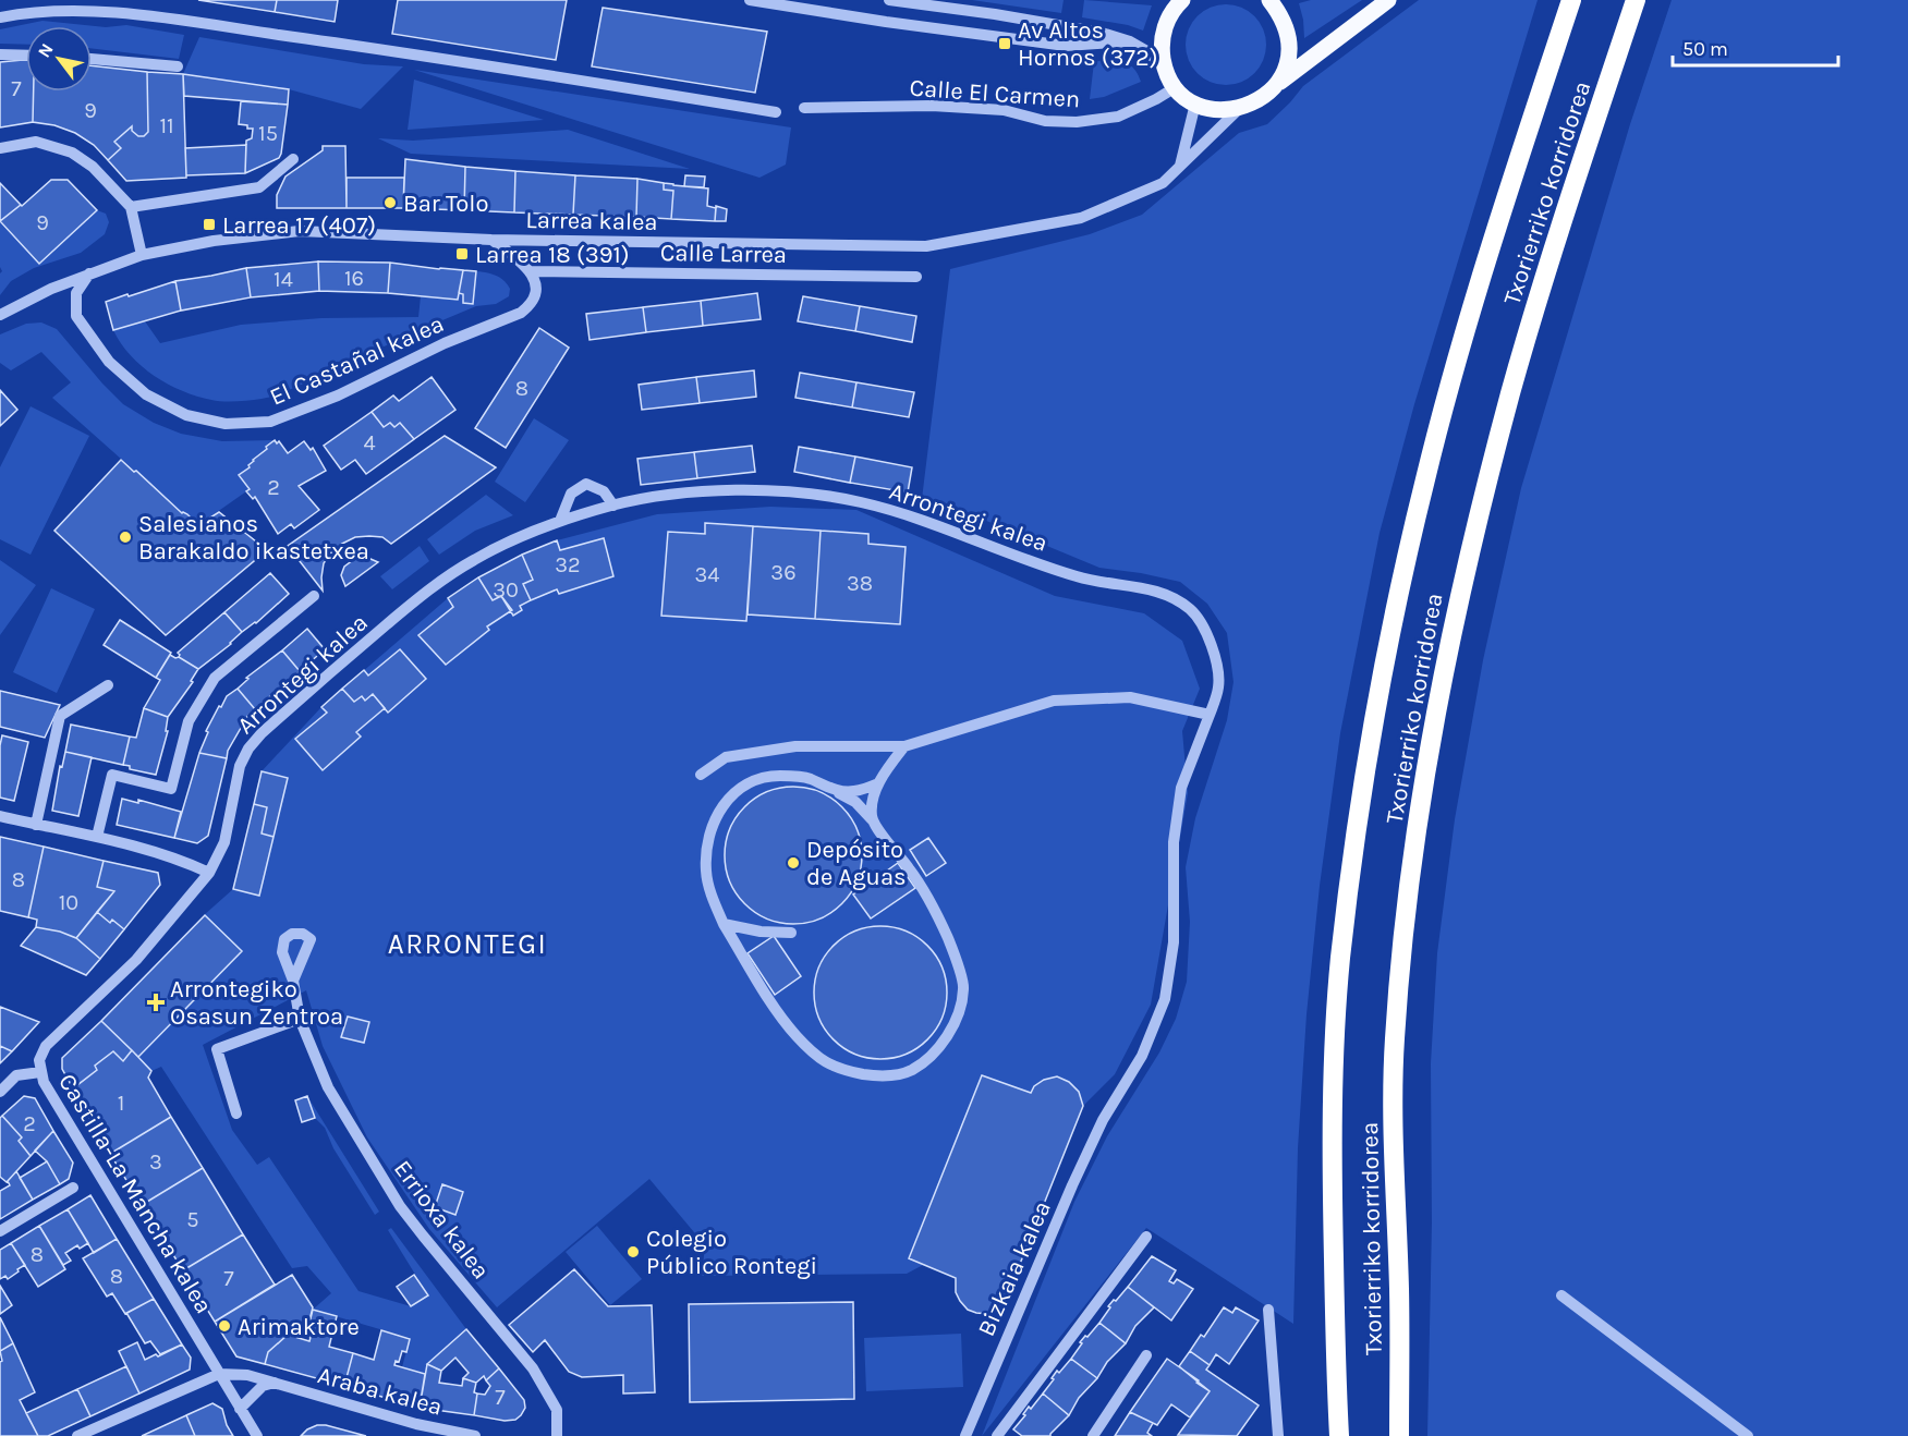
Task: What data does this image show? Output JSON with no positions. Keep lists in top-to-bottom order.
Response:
{
  "streets": {
    "highway": ["Txorierriko korridorea"],
    "street": [
      "Calle El Carmen",
      "Larrea kalea",
      "Calle Larrea",
      "El Castañal kalea",
      "Arrontegi kalea",
      "Castilla-La Mancha kalea",
      "Errioxa kalea",
      "Bizkaia kalea",
      "Araba kalea"
    ]
  },
  "crossings": [
    ["Larrea kalea", "El Castañal kalea"],
    ["Calle Larrea", "El Castañal kalea"],
    ["Arrontegi kalea", "Castilla-La Mancha kalea"],
    ["Arrontegi kalea", "Bizkaia kalea"],
    ["Castilla-La Mancha kalea", "Araba kalea"]
  ],
  "districts": ["ARRONTEGI"],
  "places": {
    "transit": ["Av Altos Hornos (372)", "Larrea 17 (407)", "Larrea 18 (391)"],
    "other": [
      "Bar Tolo",
      "Salesianos Barakaldo ikastetxea",
      "Depósito de Aguas",
      "Colegio Público Rontegi",
      "Arimaktore"
    ],
    "health": ["Arrontegiko Osasun Zentroa"]
  },
  "house_numbers": [
    "7",
    "9",
    "11",
    "15",
    "9",
    "16",
    "14",
    "8",
    "4",
    "2",
    "32",
    "36",
    "34",
    "38",
    "30",
    "8",
    "10",
    "1",
    "2",
    "3",
    "5",
    "8",
    "8",
    "7",
    "7"
  ],
  "scale_bar": "50 m",
  "north": "top left"
}
